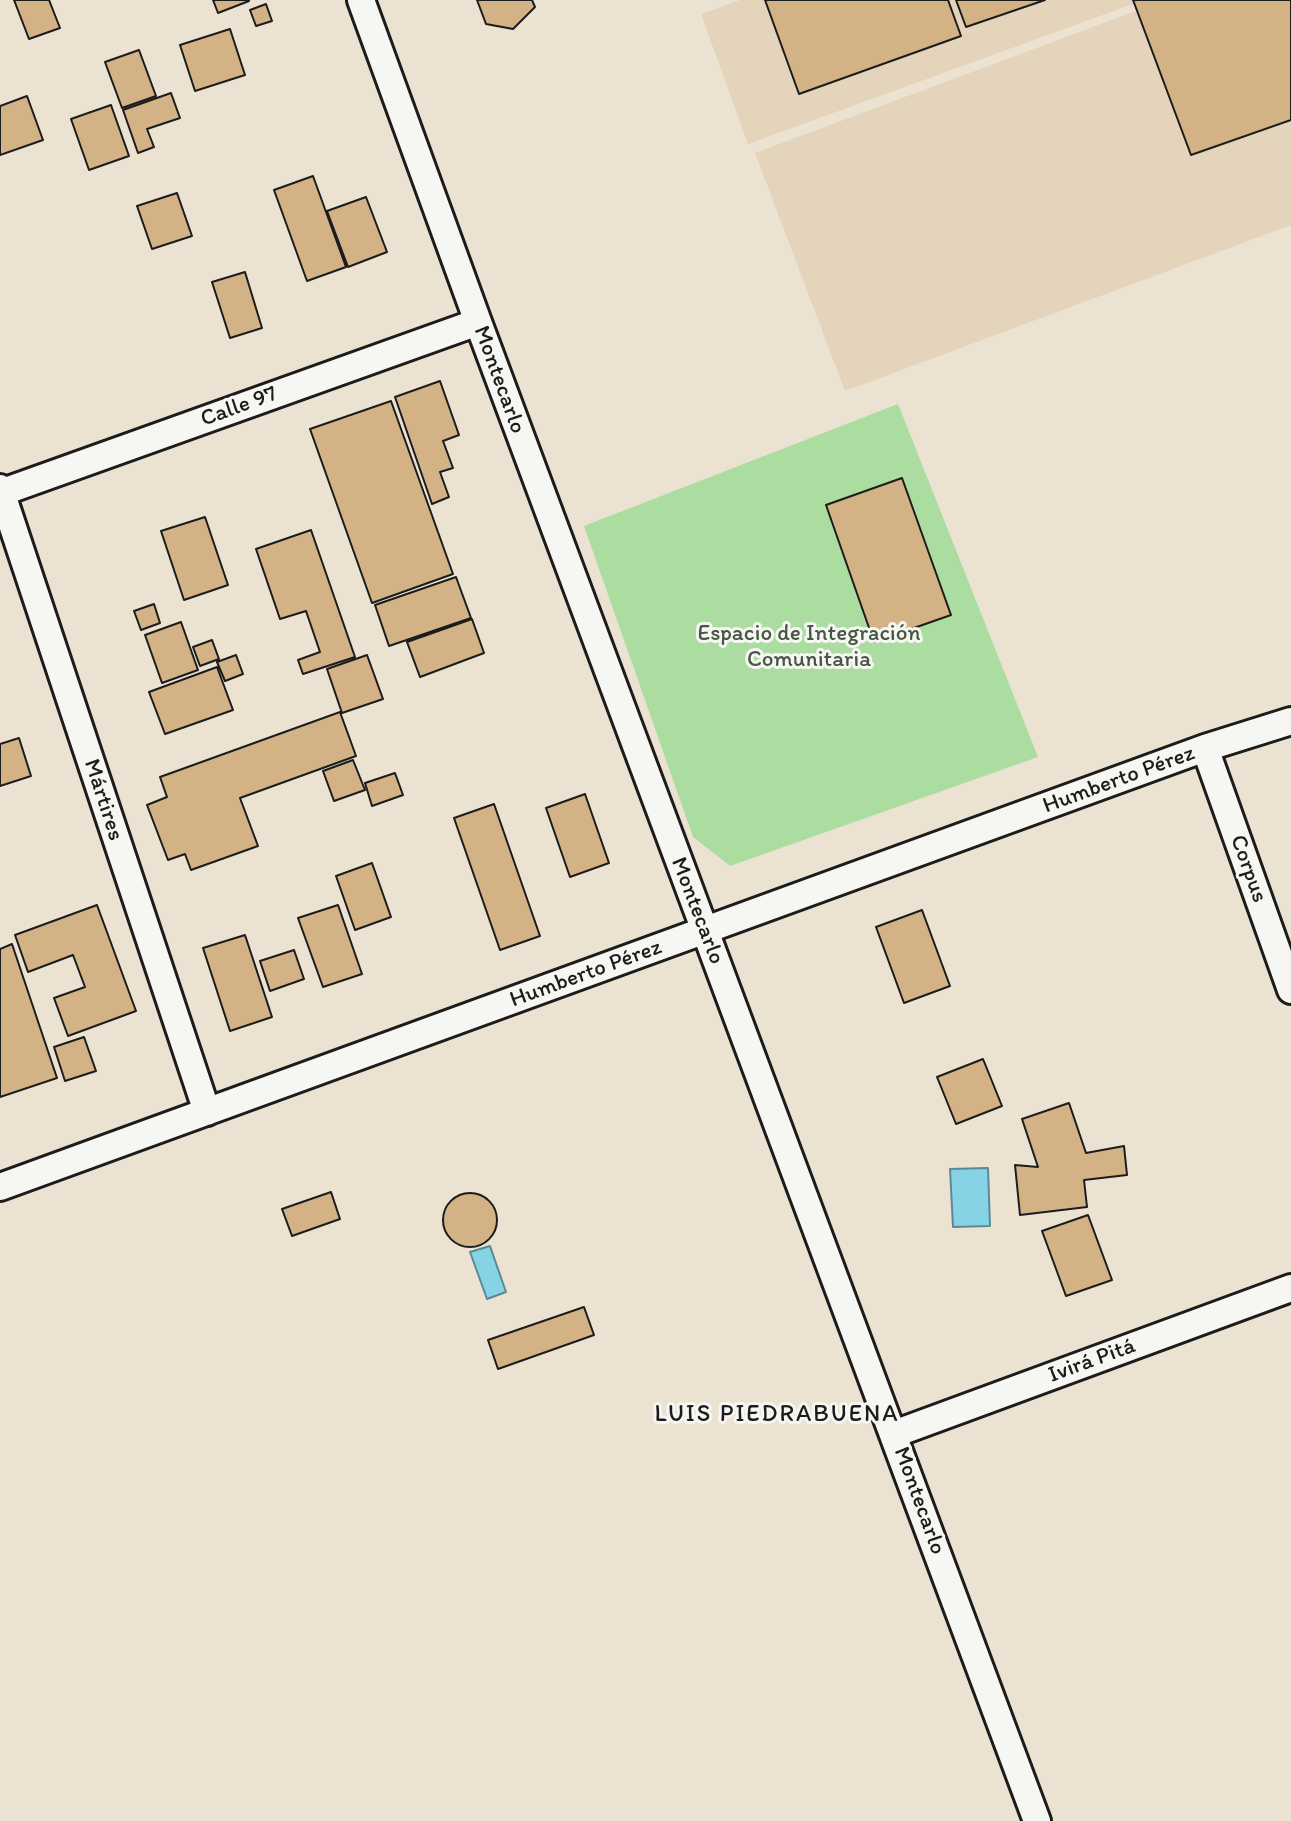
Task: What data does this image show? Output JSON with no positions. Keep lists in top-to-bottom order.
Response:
{
  "streets": {
    "street": [
      "Montecarlo",
      "Calle 97",
      "Humberto Pérez",
      "Mártires",
      "Corpus",
      "Ivirá Pitá"
    ]
  },
  "crossings": [
    ["Montecarlo", "Calle 97"],
    ["Montecarlo", "Humberto Pérez"],
    ["Montecarlo", "Ivirá Pitá"],
    ["Calle 97", "Mártires"],
    ["Humberto Pérez", "Mártires"],
    ["Humberto Pérez", "Corpus"]
  ],
  "districts": ["LUIS PIEDRABUENA"],
  "parks": ["Espacio de Integración Comunitaria"]
}
